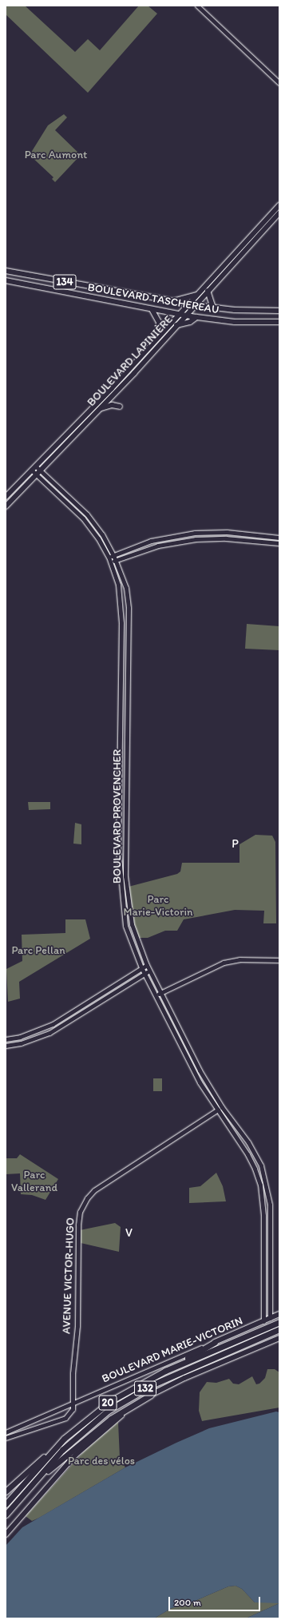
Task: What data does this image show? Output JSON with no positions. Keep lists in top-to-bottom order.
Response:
{
  "streets": {
    "highway": ["132", "20"],
    "main road": [
      "134",
      "BOULEVARD TASCHEREAU",
      "BOULEVARD LAPINIÈRE",
      "BOULEVARD MARIE-VICTORIN"
    ],
    "street": ["BOULEVARD PROVENCHER", "AVENUE VICTOR-HUGO"]
  },
  "crossings": [
    ["BOULEVARD TASCHEREAU", "BOULEVARD LAPINIÈRE"],
    ["BOULEVARD LAPINIÈRE", "BOULEVARD PROVENCHER"],
    ["BOULEVARD PROVENCHER", "AVENUE VICTOR-HUGO"],
    ["BOULEVARD PROVENCHER", "BOULEVARD MARIE-VICTORIN"],
    ["AVENUE VICTOR-HUGO", "BOULEVARD MARIE-VICTORIN"],
    ["132", "20"]
  ],
  "districts": ["P", "V"],
  "parks": [
    "Parc Aumont",
    "Parc Marie-Victorin",
    "Parc Pellan",
    "Parc Vallerand",
    "Parc des vélos"
  ],
  "scale_bar": "200 m"
}
